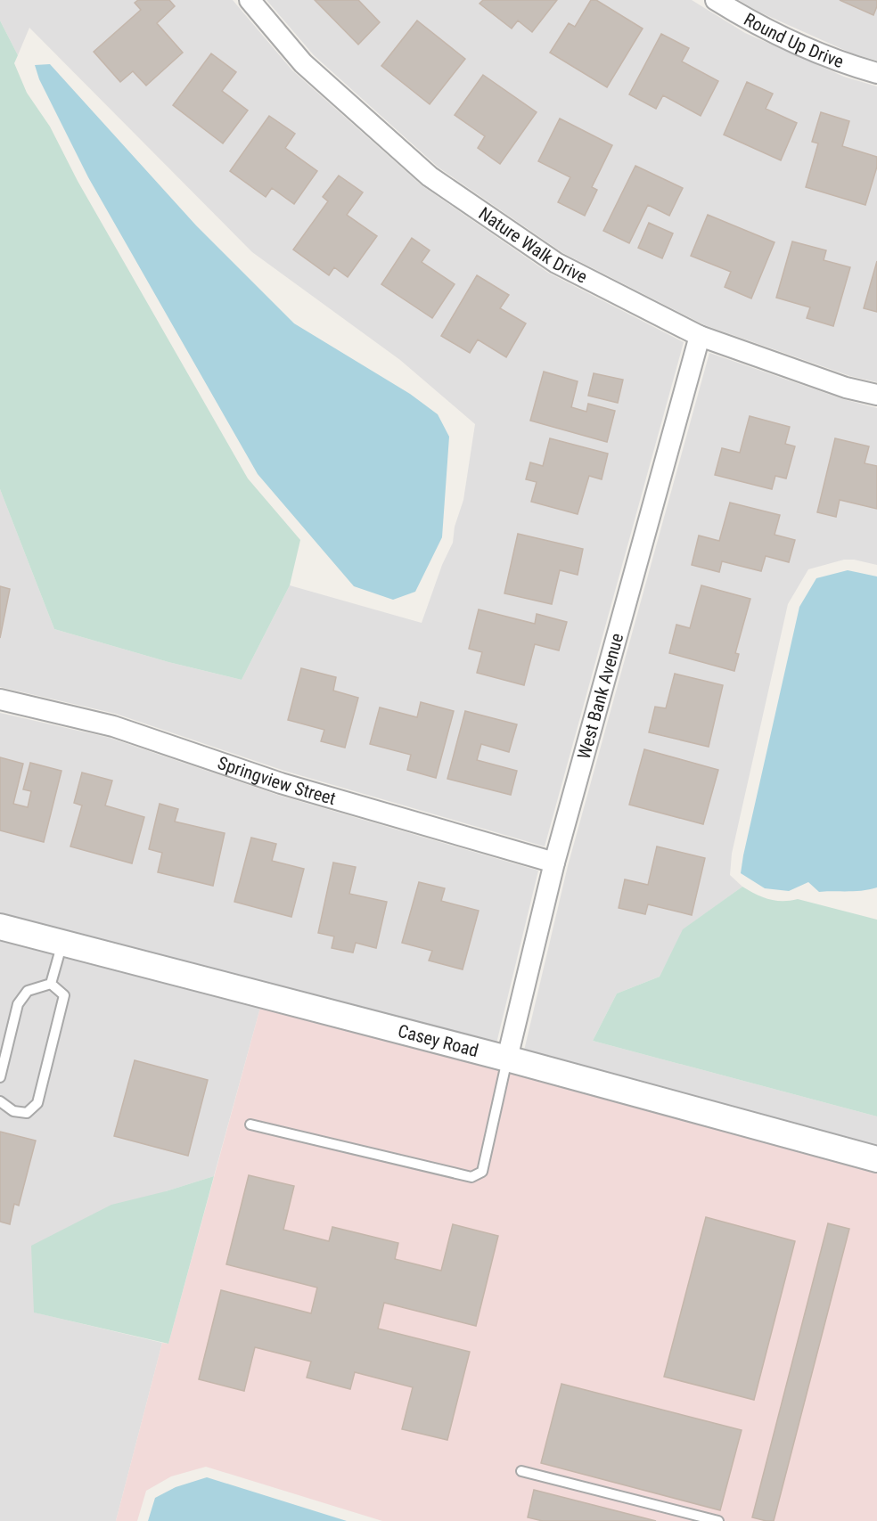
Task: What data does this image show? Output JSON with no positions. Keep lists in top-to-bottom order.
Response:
{
  "streets": {
    "street": [
      "Round Up Drive",
      "Nature Walk Drive",
      "West Bank Avenue",
      "Springview Street",
      "Casey Road"
    ]
  },
  "crossings": [
    ["Nature Walk Drive", "West Bank Avenue"],
    ["West Bank Avenue", "Springview Street"],
    ["West Bank Avenue", "Casey Road"]
  ]
}
